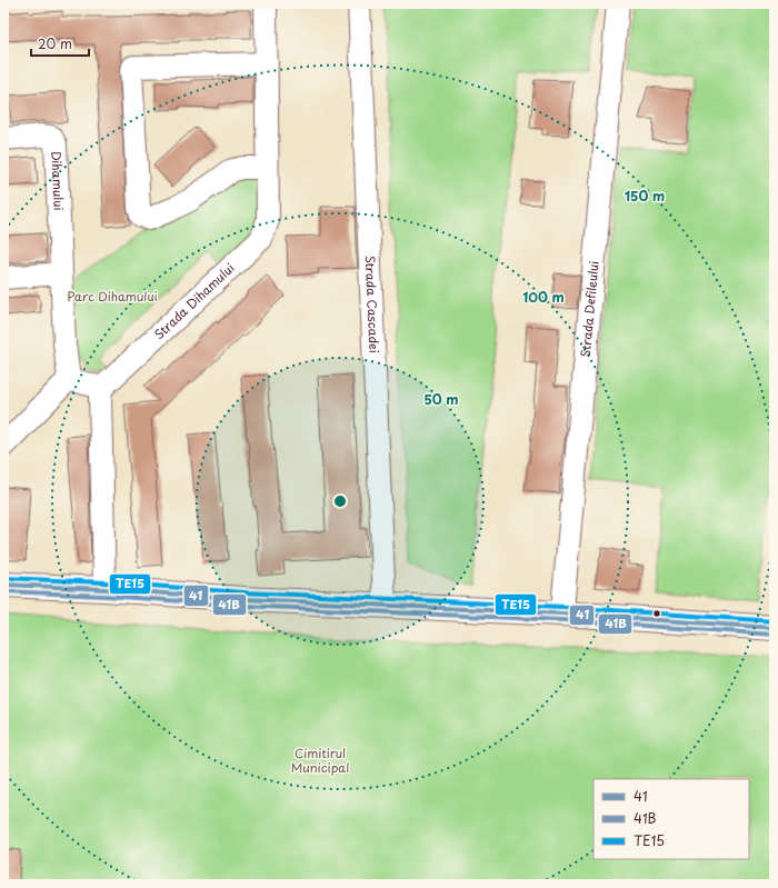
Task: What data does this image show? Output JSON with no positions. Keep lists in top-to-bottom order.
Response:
{
  "streets": {
    "street": [
      "Dihamului",
      "Strada Dihamului",
      "Strada Cascadei",
      "Strada Defileului"
    ]
  },
  "parks": ["Parc Dihamului", "Cimitirul Municipal"],
  "lines": ["transit line TE15", "transit line 41", "transit line 41B"],
  "legend": ["41", "41B", "TE15"],
  "scale_bar": "20 m",
  "rings": ["150 m", "100 m", "50 m"]
}
